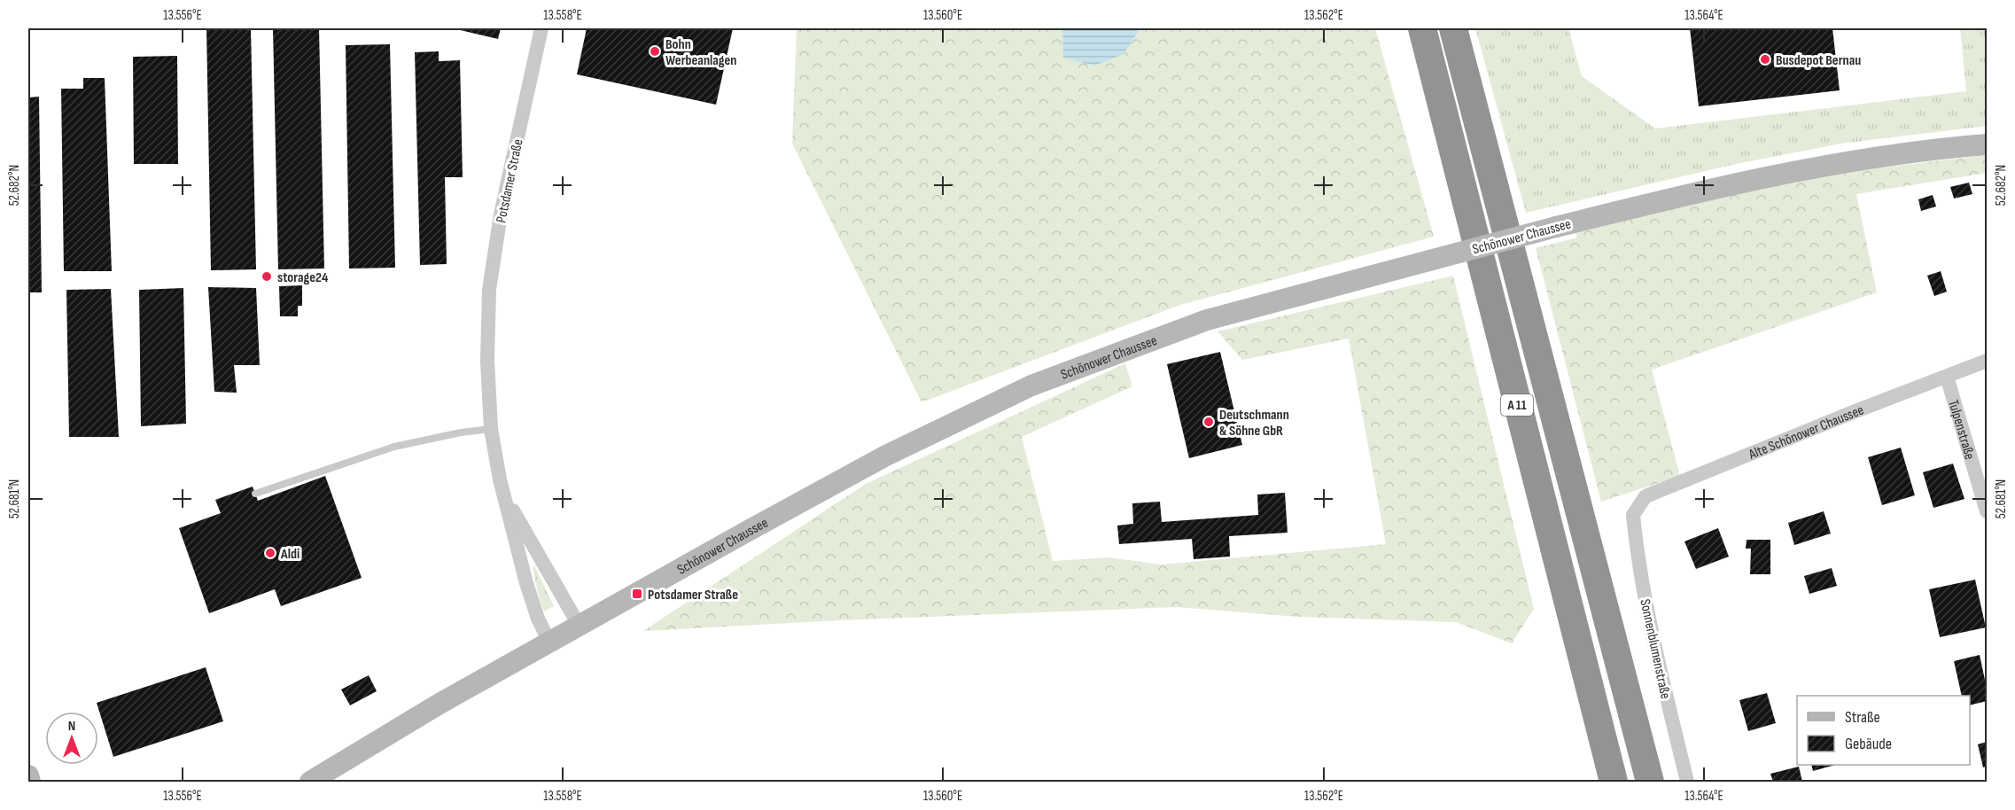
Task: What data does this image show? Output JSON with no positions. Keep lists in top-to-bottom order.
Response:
{
  "streets": {
    "highway": ["A 11"],
    "main road": ["Schönower Chaussee"],
    "street": [
      "Potsdamer Straße",
      "Tulpenstraße",
      "Alte Schönower Chaussee",
      "Sonnenblumenstraße"
    ]
  },
  "crossings": [
    ["Potsdamer Straße", "Schönower Chaussee"],
    ["Tulpenstraße", "Alte Schönower Chaussee"],
    ["Alte Schönower Chaussee", "Sonnenblumenstraße"]
  ],
  "places": {
    "other": [
      "Bohn Werbeanlagen",
      "Busdepot Bernau",
      "storage24",
      "Deutschmann & Söhne GbR",
      "Aldi"
    ],
    "transit": ["Potsdamer Straße"]
  },
  "legend": ["Straße", "Gebäude"],
  "north": "top",
  "coordinates": [
    "13.556°E",
    "13.558°E",
    "13.560°E",
    "13.562°E",
    "13.564°E",
    "52.682°N",
    "52.681°N"
  ]
}
